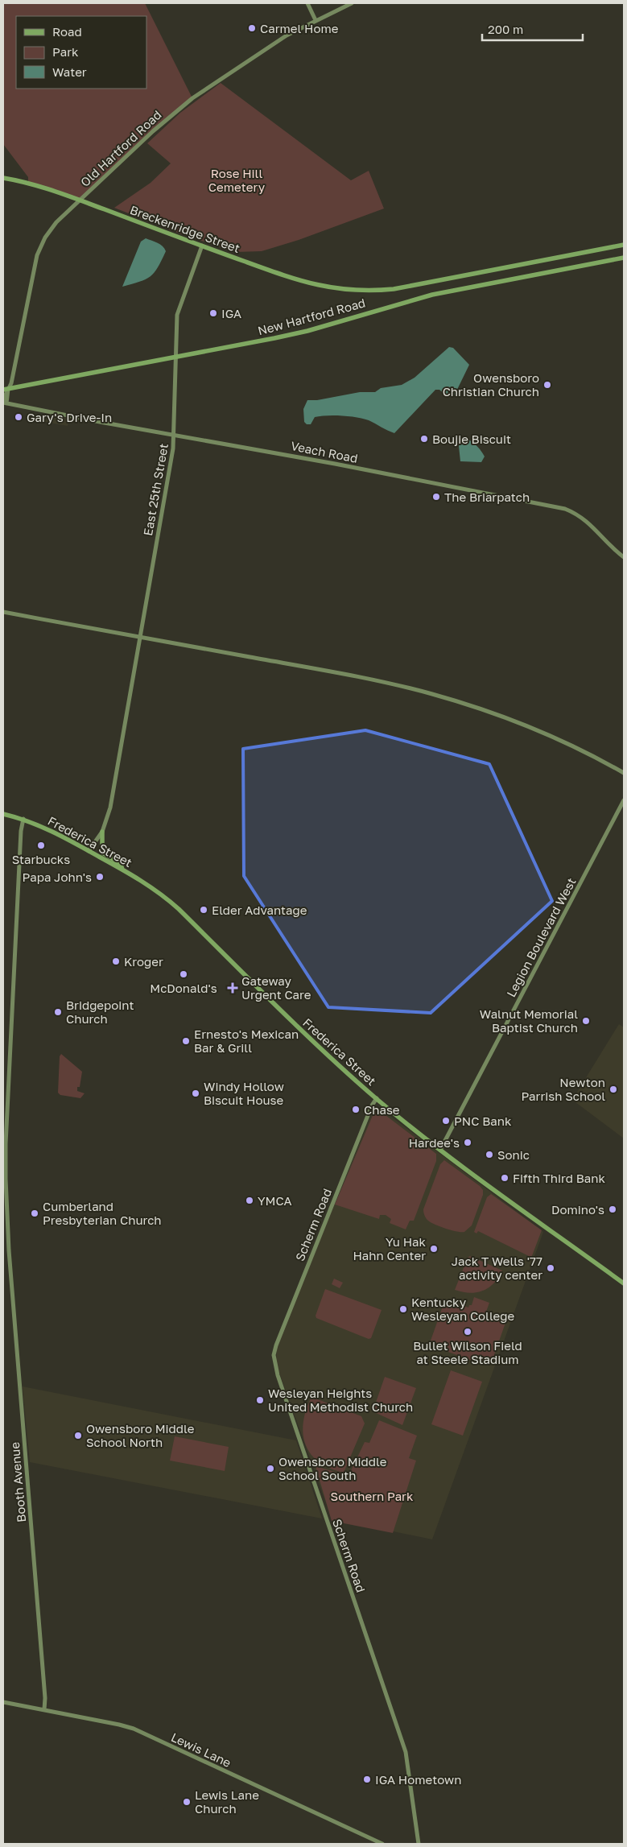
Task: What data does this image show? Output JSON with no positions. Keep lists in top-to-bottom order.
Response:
{
  "streets": {
    "main road": ["Breckenridge Street", "New Hartford Road", "Frederica Street"],
    "street": [
      "Old Hartford Road",
      "Veach Road",
      "East 25th Street",
      "Legion Boulevard West",
      "Scherm Road",
      "Booth Avenue",
      "Lewis Lane"
    ]
  },
  "crossings": [
    ["Old Hartford Road", "Breckenridge Street"],
    ["Old Hartford Road", "New Hartford Road"],
    ["Breckenridge Street", "New Hartford Road"],
    ["Breckenridge Street", "East 25th Street"],
    ["New Hartford Road", "East 25th Street"],
    ["Veach Road", "East 25th Street"],
    ["East 25th Street", "Frederica Street"],
    ["Frederica Street", "Legion Boulevard West"],
    ["Frederica Street", "Scherm Road"],
    ["Frederica Street", "Booth Avenue"],
    ["Booth Avenue", "Lewis Lane"]
  ],
  "parks": ["Rose Hill Cemetery", "Southern Park"],
  "places": {
    "other": [
      "Carmel Home",
      "IGA",
      "Owensboro Christian Church",
      "Gary's Drive-In",
      "Boujie Biscuit",
      "The Briarpatch",
      "Starbucks",
      "Papa John's",
      "Elder Advantage",
      "Kroger",
      "McDonald's",
      "Bridgepoint Church",
      "Walnut Memorial Baptist Church",
      "Ernesto's Mexican Bar & Grill",
      "Newton Parrish School",
      "Windy Hollow Biscuit House",
      "Chase",
      "PNC Bank",
      "Hardee's",
      "Sonic",
      "Fifth Third Bank",
      "YMCA",
      "Domino's",
      "Cumberland Presbyterian Church",
      "Yu Hak Hahn Center",
      "Jack T Wells '77 activity center",
      "Kentucky Wesleyan College",
      "Bullet Wilson Field at Steele Stadium",
      "Wesleyan Heights United Methodist Church",
      "Owensboro Middle School North",
      "Owensboro Middle School South",
      "IGA Hometown",
      "Lewis Lane Church"
    ],
    "health": ["Gateway Urgent Care"]
  },
  "legend": ["Road", "Park", "Water"],
  "scale_bar": "200 m"
}
